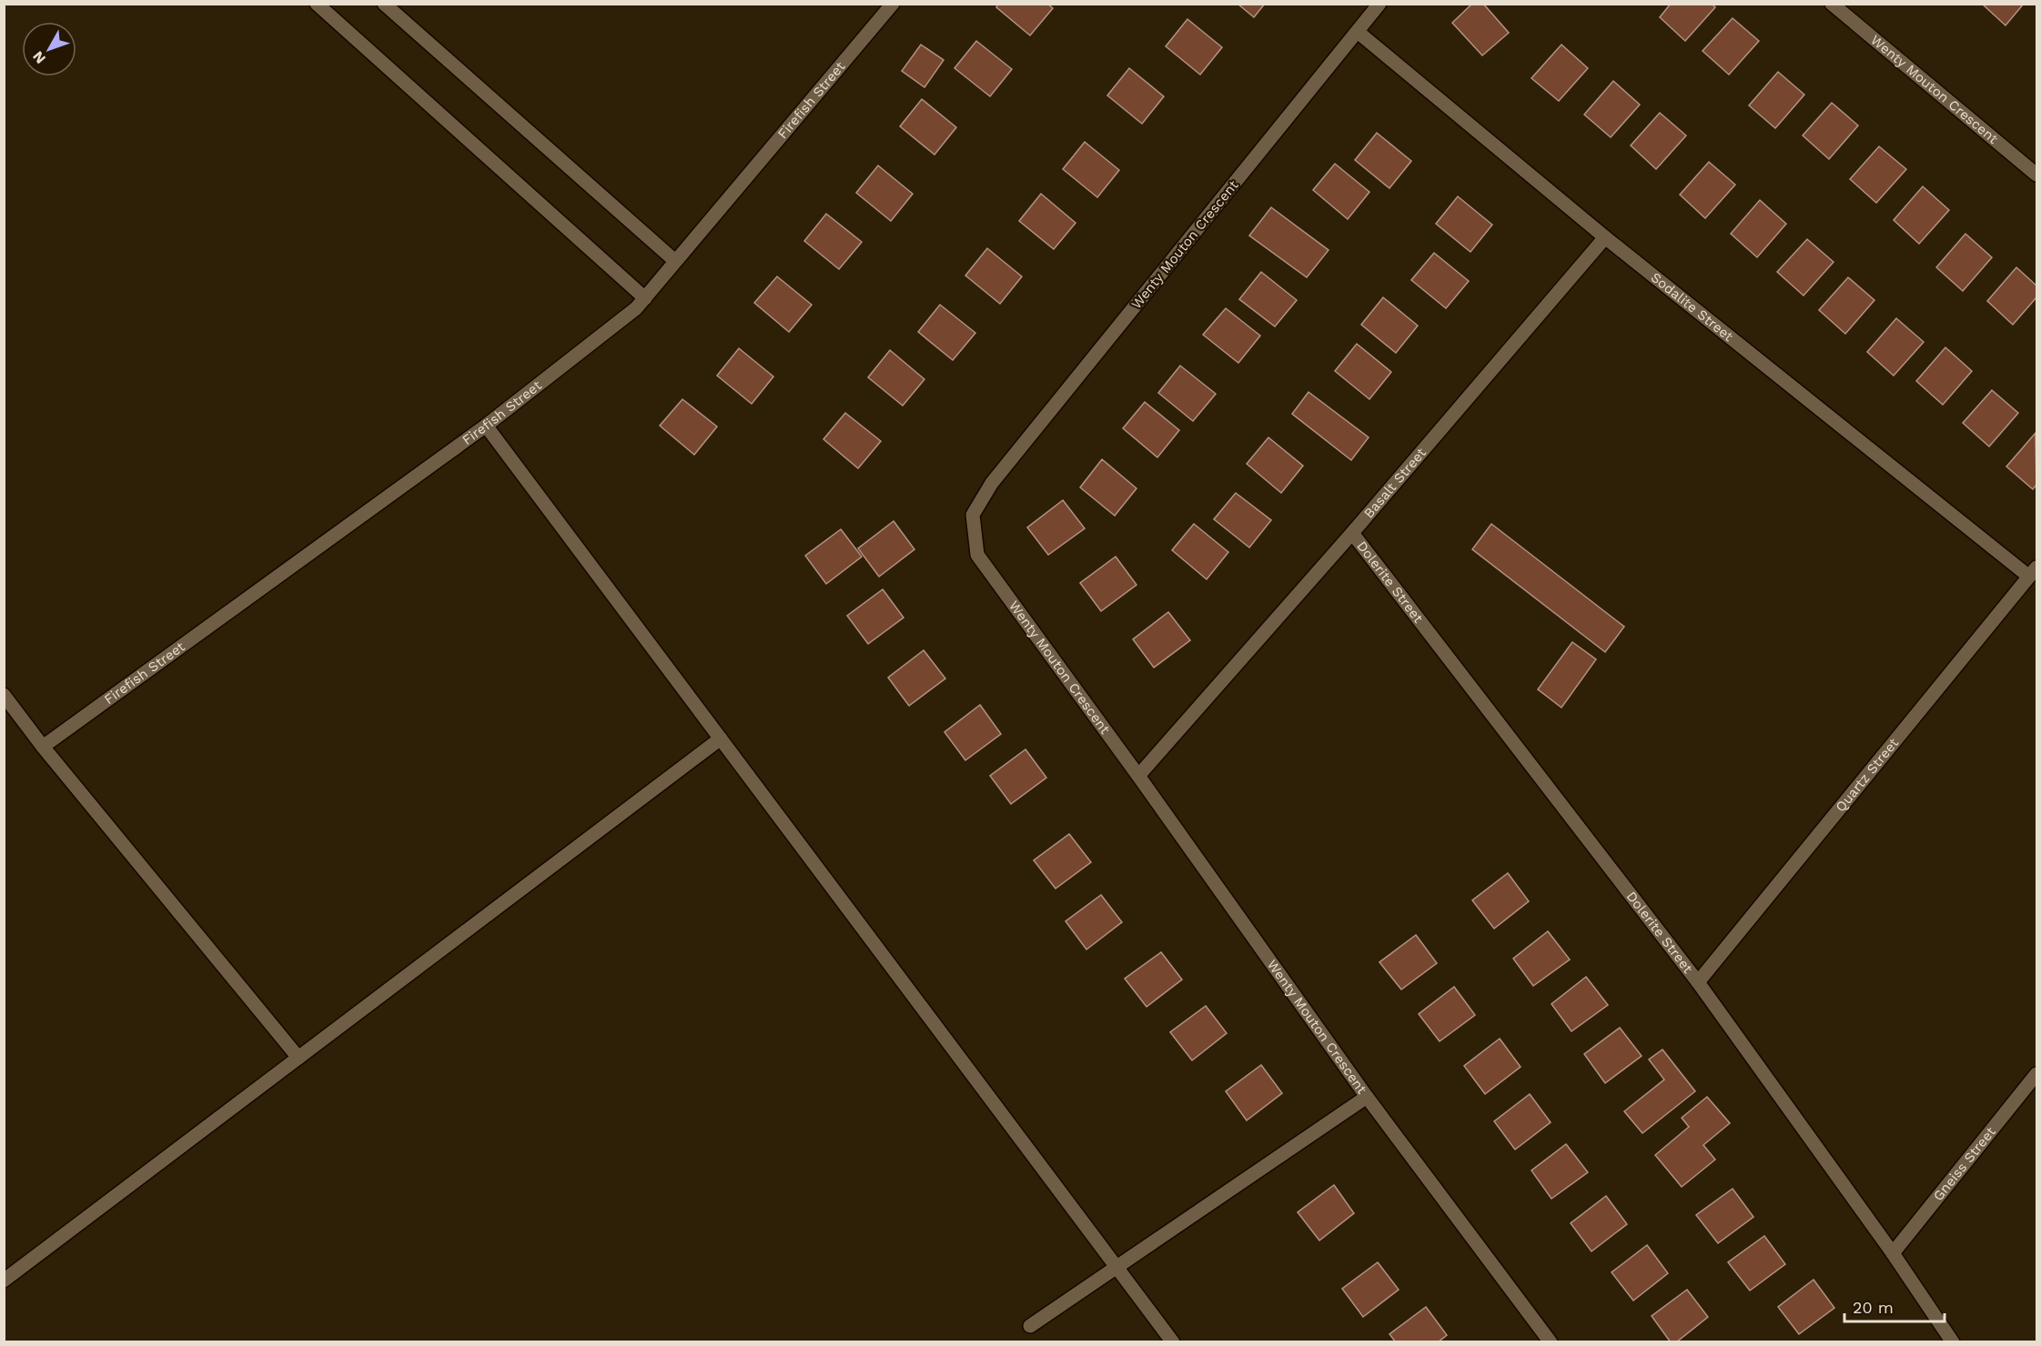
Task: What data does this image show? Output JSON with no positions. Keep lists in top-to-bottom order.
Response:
{
  "streets": {
    "street": [
      "Wenty Mouton Crescent",
      "Firefish Street",
      "Sodalite Street",
      "Basalt Street",
      "Dolerite Street",
      "Quartz Street",
      "Gneiss Street"
    ]
  },
  "crossings": [
    ["Wenty Mouton Crescent", "Sodalite Street"],
    ["Wenty Mouton Crescent", "Basalt Street"],
    ["Sodalite Street", "Basalt Street"],
    ["Sodalite Street", "Quartz Street"],
    ["Basalt Street", "Dolerite Street"],
    ["Dolerite Street", "Quartz Street"],
    ["Dolerite Street", "Gneiss Street"]
  ],
  "scale_bar": "20 m",
  "north": "bottom left"
}
